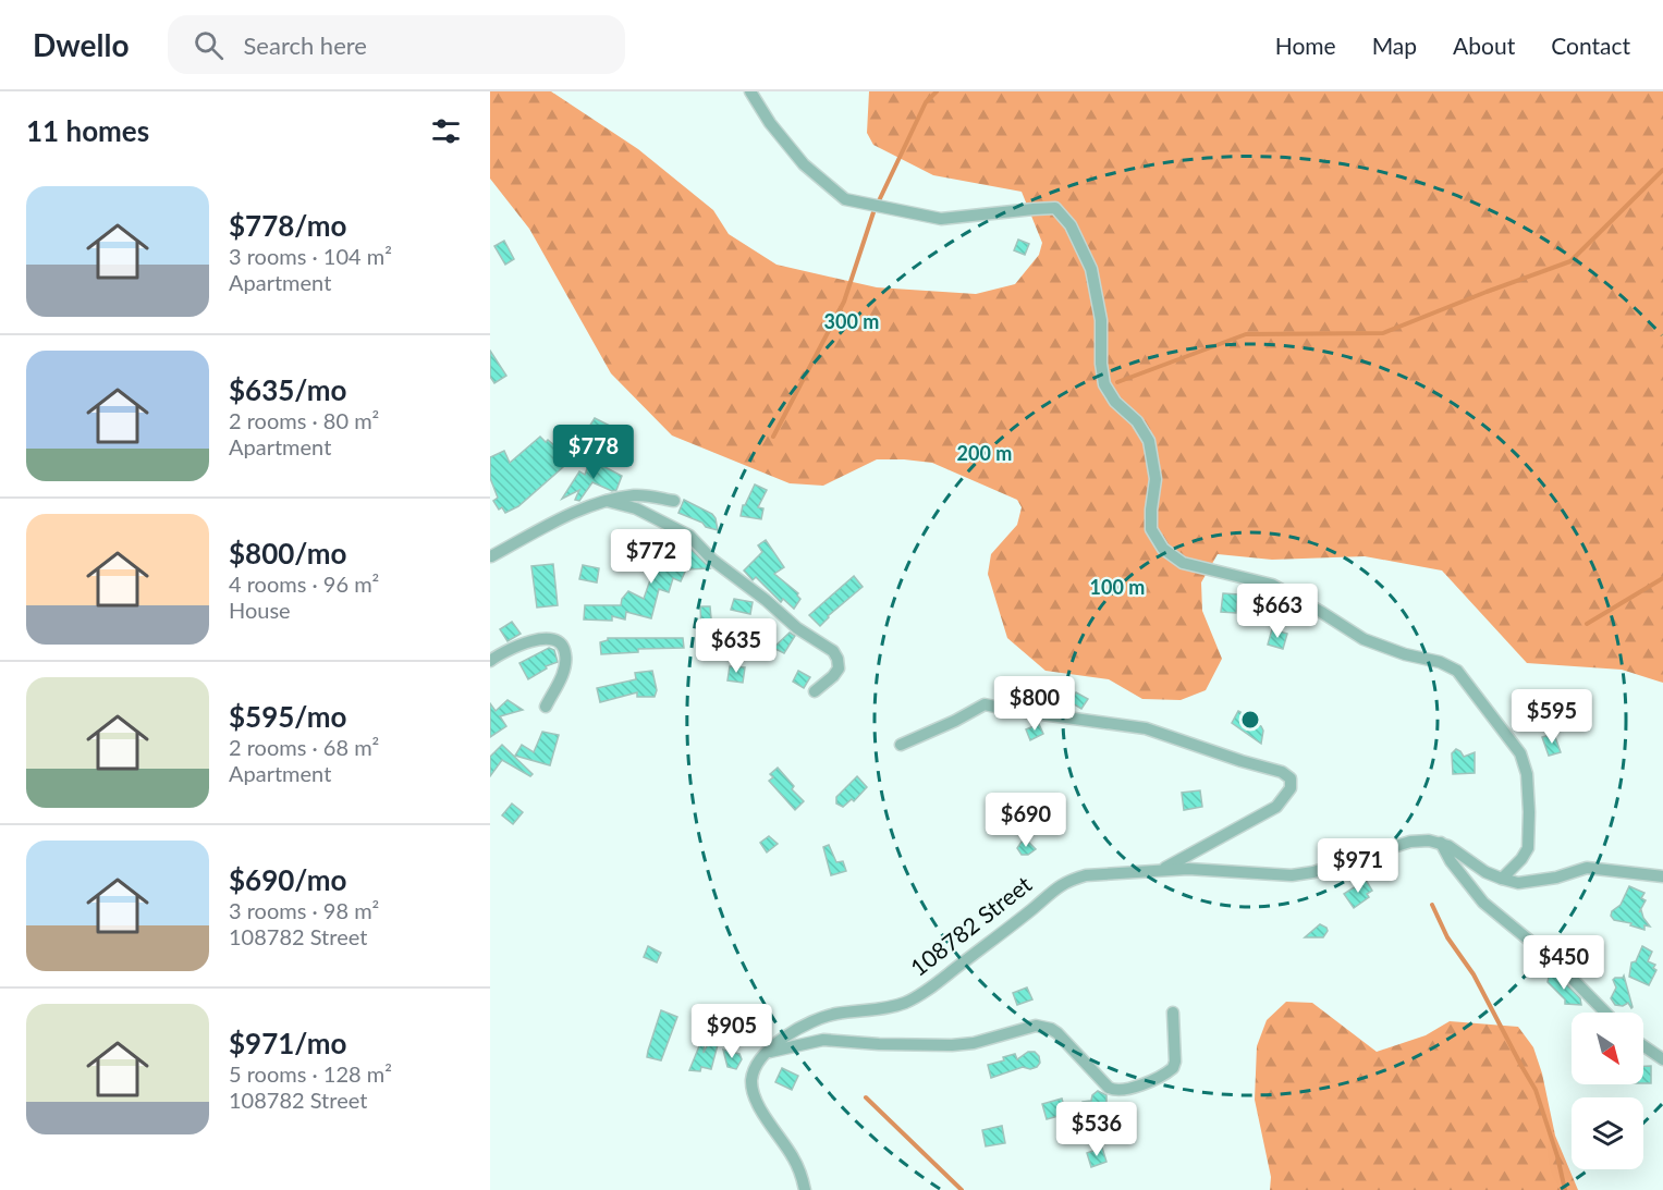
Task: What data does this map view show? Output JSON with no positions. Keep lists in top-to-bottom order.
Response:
{
  "streets": {
    "street": ["108782 Street"]
  },
  "north": "bottom right",
  "page": {
    "header": "Dwello",
    "search": "Search here",
    "nav": [
      "Home",
      "Map",
      "About",
      "Contact"
    ],
    "heading": "11 homes",
    "list": [
      {
        "name": "$778/mo",
        "note": "3 rooms · 104 m² · Apartment"
      },
      {
        "name": "$635/mo",
        "note": "2 rooms · 80 m² · Apartment"
      },
      {
        "name": "$800/mo",
        "note": "4 rooms · 96 m² · House"
      },
      {
        "name": "$595/mo",
        "note": "2 rooms · 68 m² · Apartment"
      },
      {
        "name": "$690/mo",
        "note": "3 rooms · 98 m² · 108782 Street"
      },
      {
        "name": "$971/mo",
        "note": "5 rooms · 128 m² · 108782 Street"
      }
    ],
    "price": [
      "$778",
      "$772",
      "$663",
      "$635",
      "$800",
      "$595",
      "$690",
      "$971",
      "$450",
      "$905",
      "$536"
    ]
  },
  "rings": ["300 m", "200 m", "100 m"]
}
